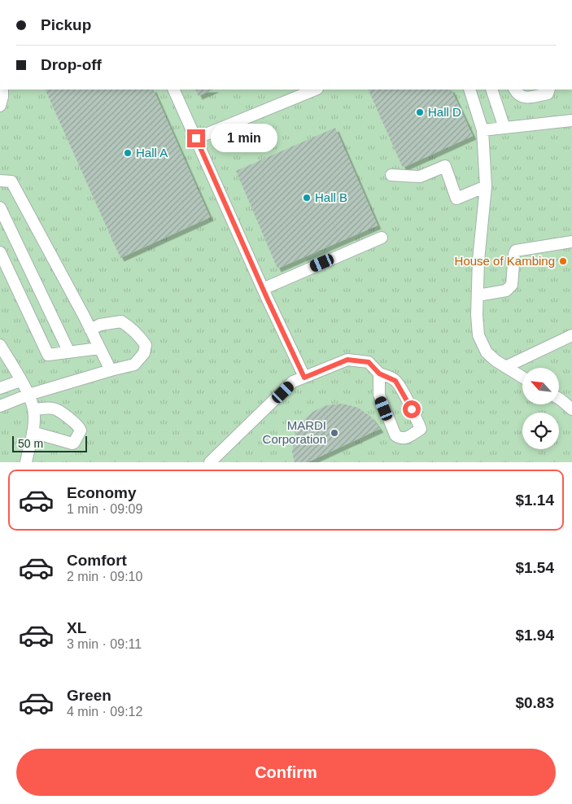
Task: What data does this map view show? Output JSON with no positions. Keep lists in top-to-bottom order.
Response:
{
  "places": [
    "Hall D",
    "Hall A",
    "Hall B",
    "House of Kambing",
    "MARDI Corporation"
  ],
  "scale_bar": "50 m",
  "north": "top left",
  "page": {
    "banner": ["Pickup", "Drop-off"],
    "bubble": "1 min",
    "scale": "50 m",
    "list": [
      {
        "name": "Economy",
        "note": "1 min · 09:09",
        "value": "$1.14"
      },
      {
        "name": "Comfort",
        "note": "2 min · 09:10",
        "value": "$1.54"
      },
      {
        "name": "XL",
        "note": "3 min · 09:11",
        "value": "$1.94"
      },
      {
        "name": "Green",
        "note": "4 min · 09:12",
        "value": "$0.83"
      }
    ],
    "buttons": "Confirm"
  }
}
